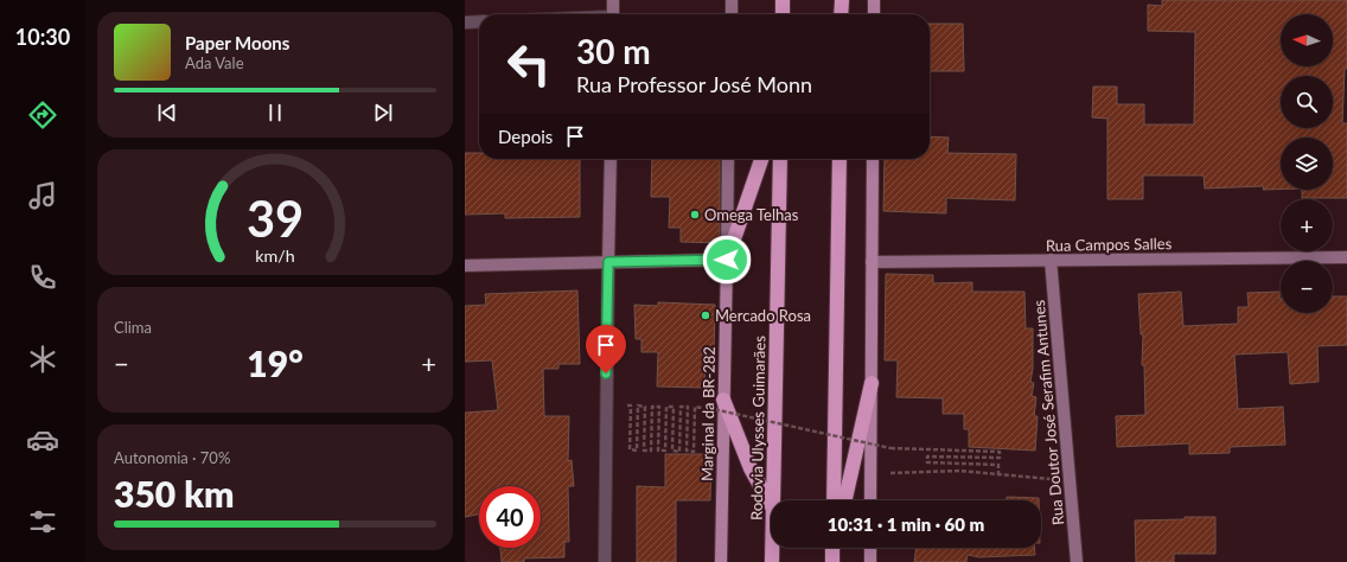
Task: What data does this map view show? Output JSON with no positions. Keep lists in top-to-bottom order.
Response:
{
  "streets": {
    "highway": ["Rodovia Ulysses Guimarães"],
    "main road": ["Marginal da BR-282"],
    "street": ["Rua Campos Salles", "Rua Doutor José Serafim Antunes"]
  },
  "crossings": [
    ["Rua Campos Salles", "Rua Doutor José Serafim Antunes"]
  ],
  "places": ["Omega Telhas", "Mercado Rosa"],
  "north": "left",
  "page": {
    "tabs": "10:30",
    "map_buttons": ["+", "−"],
    "turn": ["30 m", "Rua Professor José Monn"],
    "song": ["Paper Moons", "Ada Vale"],
    "then": "Depois",
    "tile": [
      "Clima",
      ["Autonomia · 70%", "350 km"]
    ],
    "heat": ["−", "19°", "+"],
    "limit": "40",
    "trip": "10:31 · 1 min · 60 m",
    "gauge": ["39", "km/h"]
  }
}
